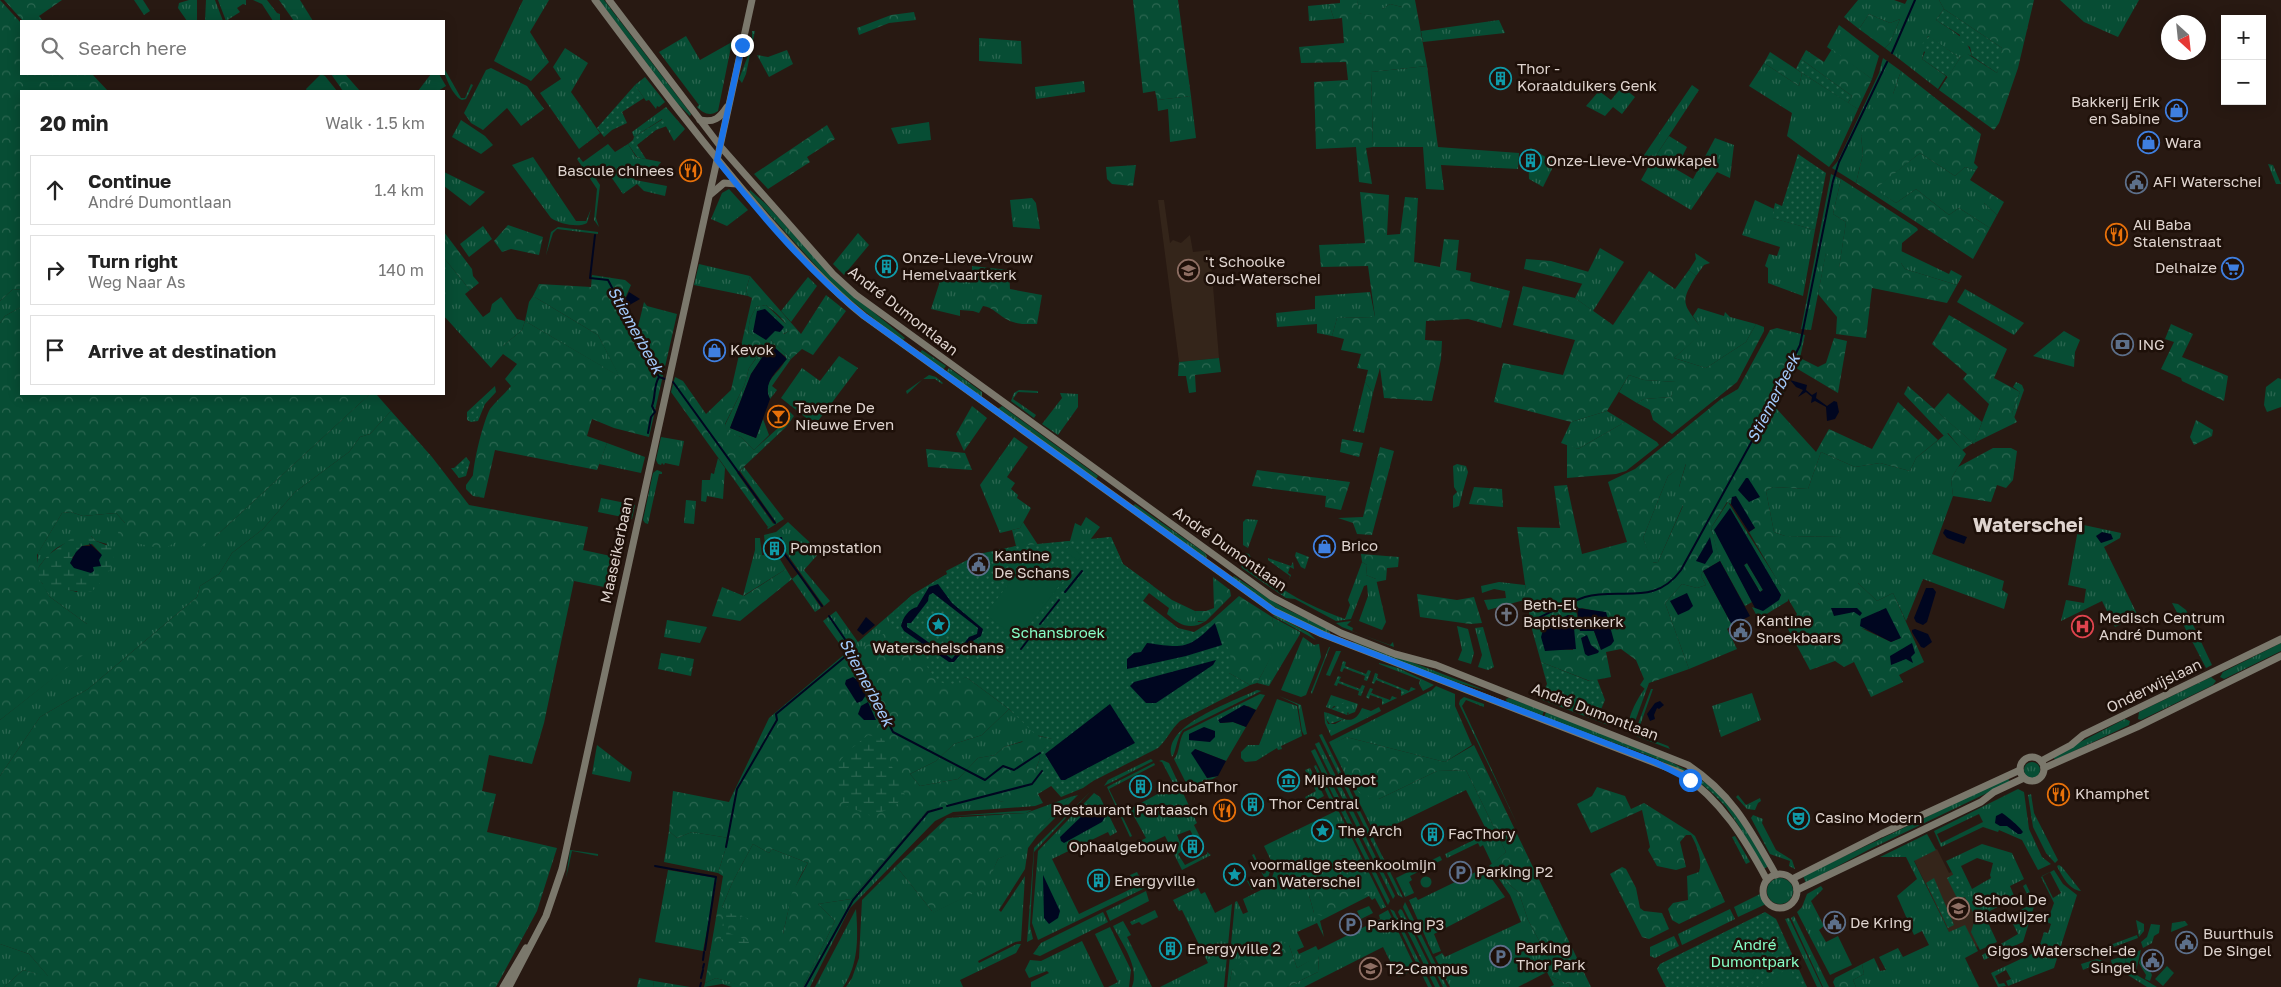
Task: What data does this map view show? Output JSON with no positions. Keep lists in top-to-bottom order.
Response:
{
  "streets": {
    "main road": ["André Dumontlaan", "Maaseikerbaan", "Onderwijslaan"]
  },
  "crossings": [
    ["André Dumontlaan", "Maaseikerbaan"],
    ["André Dumontlaan", "Onderwijslaan"]
  ],
  "districts": ["Waterschei"],
  "water": ["Stiemerbeek"],
  "parks": ["Schansbroek", "André Dumontpark"],
  "places": {
    "building": [
      "Thor - Koraalduikers Genk",
      "Onze-Lieve-Vrouwkapel",
      "Onze-Lieve-Vrouw Hemelvaartkerk",
      "Pompstation",
      "IncubaThor",
      "Thor Central",
      "FacThory",
      "Ophaalgebouw",
      "Energyville",
      "Energyville 2"
    ],
    "shop": [
      "Bakkerij Erik en Sabine",
      "Wara",
      "Kevok",
      "Brico"
    ],
    "restaurant": [
      "Bascule chinees",
      "Ali Baba Stalenstraat",
      "Khamphet",
      "Restaurant Partaasch"
    ],
    "public building": [
      "AFI Waterschei",
      "Kantine De Schans",
      "Kantine Snoekbaars",
      "De Kring",
      "Buurthuis De Singel",
      "Gigos Waterschei-de Singel"
    ],
    "supermarket": ["Delhaize"],
    "school or university": ["'t Schoolke Oud-Waterschei", "School De Bladwijzer", "T2-Campus"],
    "bank": ["ING"],
    "bar": ["Taverne De Nieuwe Erven"],
    "church": ["Beth-El Baptistenkerk"],
    "place": ["Waterscheischans", "The Arch", "voormalige steenkoolmijn van Waterschei"],
    "hospital": ["Medisch Centrum André Dumont"],
    "museum": ["Mijndepot"],
    "theatre": ["Casino Modern"],
    "parking": ["Parking P2", "Parking P3", "Parking Thor Park"]
  },
  "north": "bottom right",
  "page": {
    "map_buttons": ["+", "−"],
    "search": "Search here",
    "heading": ["20 min", "Walk · 1.5 km"],
    "list": [
      ["Continue", "André Dumontlaan", "1.4 km"],
      ["Turn right", "Weg Naar As", "140 m"],
      "Arrive at destination"
    ]
  }
}
